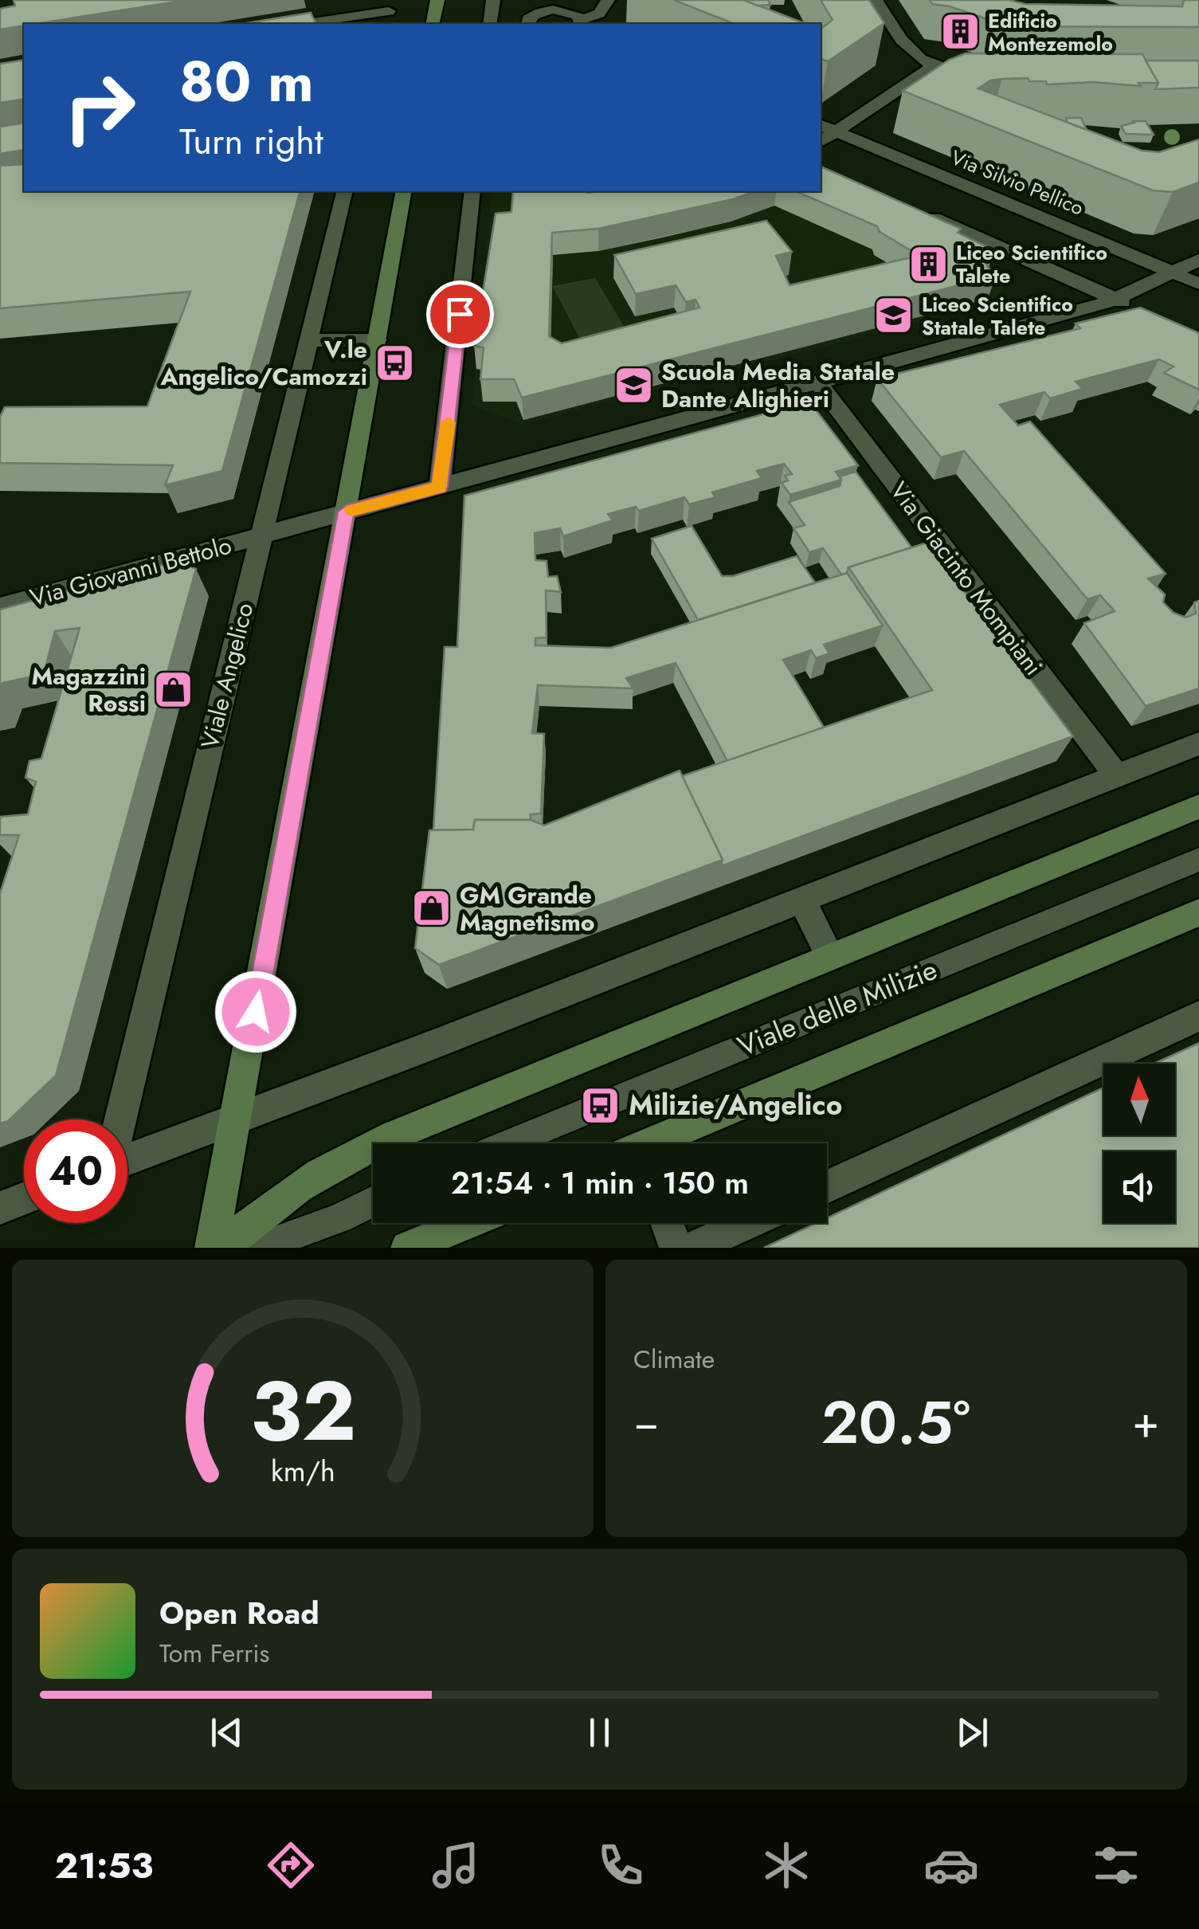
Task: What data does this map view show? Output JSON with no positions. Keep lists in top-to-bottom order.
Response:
{
  "streets": {
    "street": [
      "Via Silvio Pellico",
      "Via Giovanni Bettolo",
      "Via Giacinto Mompiani",
      "Viale Angelico",
      "Viale delle Milizie"
    ]
  },
  "crossings": [
    ["Via Silvio Pellico", "Via Giovanni Bettolo"],
    ["Via Giovanni Bettolo", "Via Giacinto Mompiani"],
    ["Via Giovanni Bettolo", "Viale Angelico"]
  ],
  "places": {
    "building": ["Edificio Montezemolo", "Liceo Scientifico Talete"],
    "school or university": ["Liceo Scientifico Statale Talete", "Scuola Media Statale Dante Alighieri"],
    "bus stop": ["V.le Angelico/Camozzi", "Milizie/Angelico"],
    "shop": ["Magazzini Rossi", "GM Grande Magnetismo"]
  },
  "north": "top",
  "page": {
    "turn": ["80 m", "Turn right"],
    "limit": "40",
    "trip": "21:54 · 1 min · 150 m",
    "tile": "Climate",
    "heat": ["−", "20.5°", "+"],
    "song": ["Open Road", "Tom Ferris"],
    "tabs": "21:53",
    "gauge": ["32", "km/h"]
  }
}
